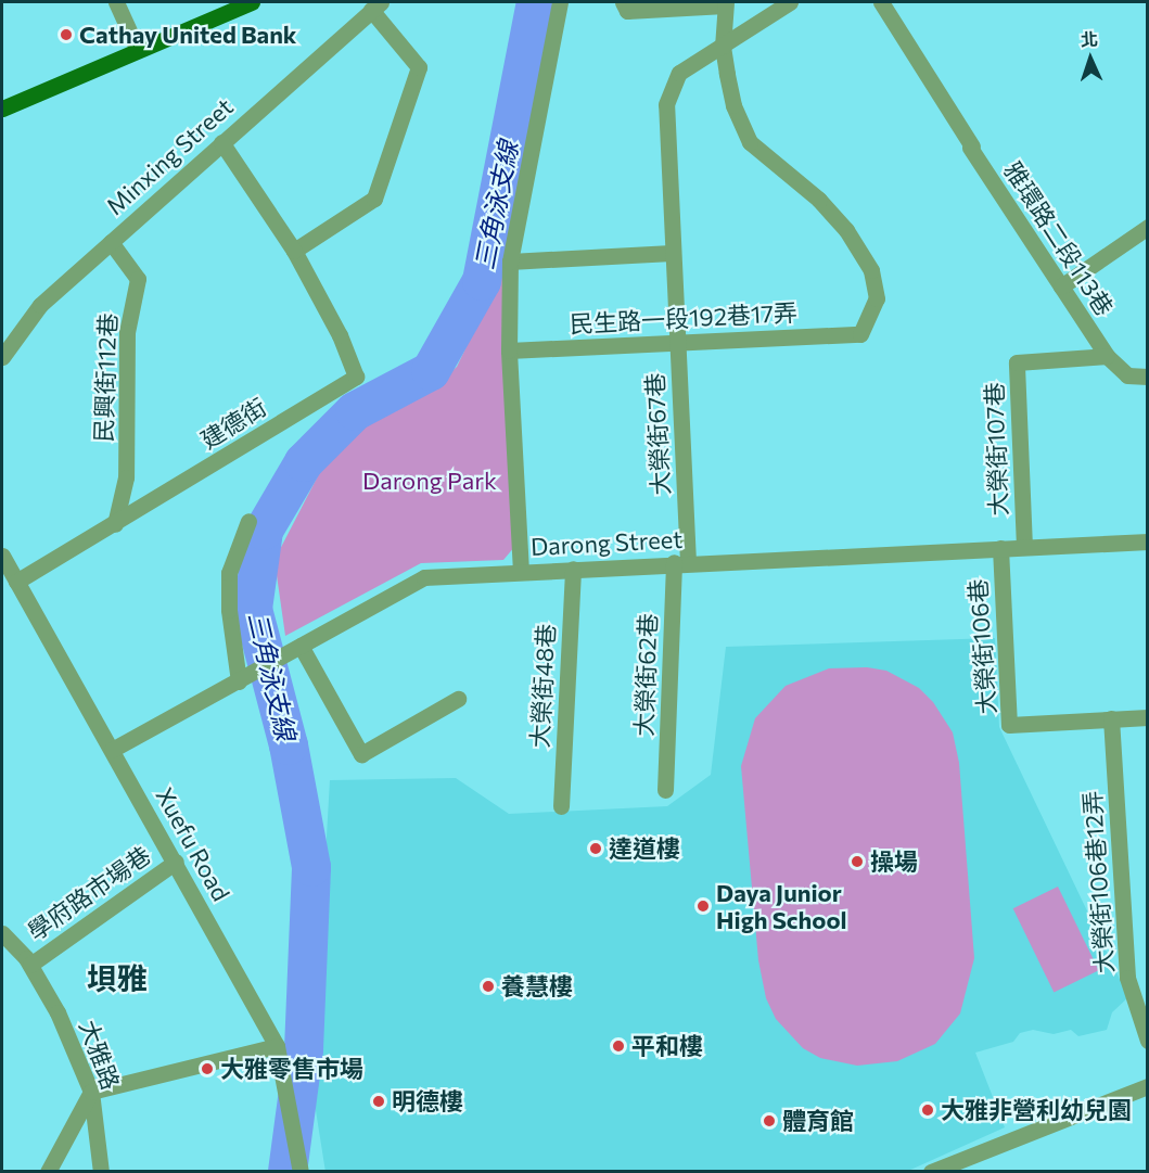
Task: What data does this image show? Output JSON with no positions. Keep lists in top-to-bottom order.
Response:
{
  "streets": {
    "street": [
      "Minxing Street",
      "雅環路二段113巷",
      "民生路一段192巷17弄",
      "民興街112巷",
      "建德街",
      "大榮街67巷",
      "大榮街107巷",
      "Darong Street",
      "大榮街106巷",
      "大榮街62巷",
      "大榮街48巷",
      "Xuefu Road",
      "大榮街106巷12弄",
      "學府路市場巷",
      "大雅路"
    ]
  },
  "crossings": [
    ["Minxing Street", "民興街112巷"],
    ["Minxing Street", "建德街"],
    ["雅環路二段113巷", "大榮街107巷"],
    ["民生路一段192巷17弄", "大榮街67巷"],
    ["民興街112巷", "建德街"],
    ["建德街", "Xuefu Road"],
    ["大榮街67巷", "Darong Street"],
    ["大榮街67巷", "大榮街62巷"],
    ["大榮街107巷", "Darong Street"],
    ["Darong Street", "大榮街106巷"],
    ["Darong Street", "大榮街62巷"],
    ["Darong Street", "大榮街48巷"],
    ["Darong Street", "Xuefu Road"],
    ["大榮街106巷", "大榮街106巷12弄"],
    ["Xuefu Road", "學府路市場巷"],
    ["學府路市場巷", "大雅路"]
  ],
  "districts": ["垻雅"],
  "water": ["三角泳支線"],
  "parks": ["Darong Park"],
  "places": [
    "Cathay United Bank",
    "達道樓",
    "操場",
    "Daya Junior High School",
    "養慧樓",
    "平和樓",
    "大雅零售市場",
    "明德樓",
    "大雅非營利幼兒園",
    "體育館"
  ],
  "north": "top"
}
